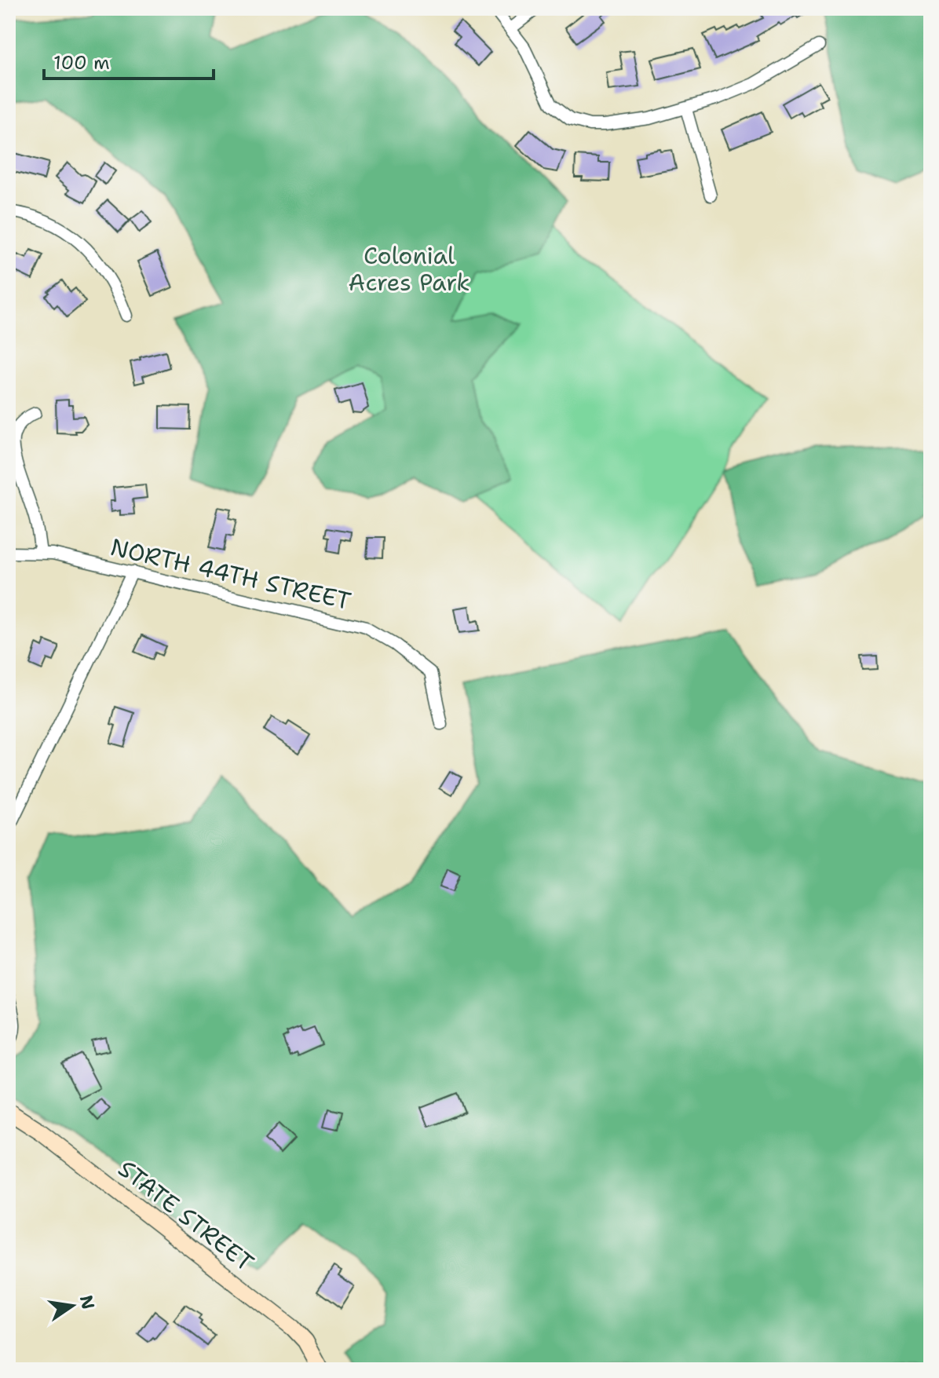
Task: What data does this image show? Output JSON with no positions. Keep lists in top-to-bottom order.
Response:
{
  "streets": {
    "street": ["NORTH 44TH STREET", "STATE STREET"]
  },
  "parks": ["Colonial Acres Park"],
  "scale_bar": "100 m",
  "north": "right"
}
